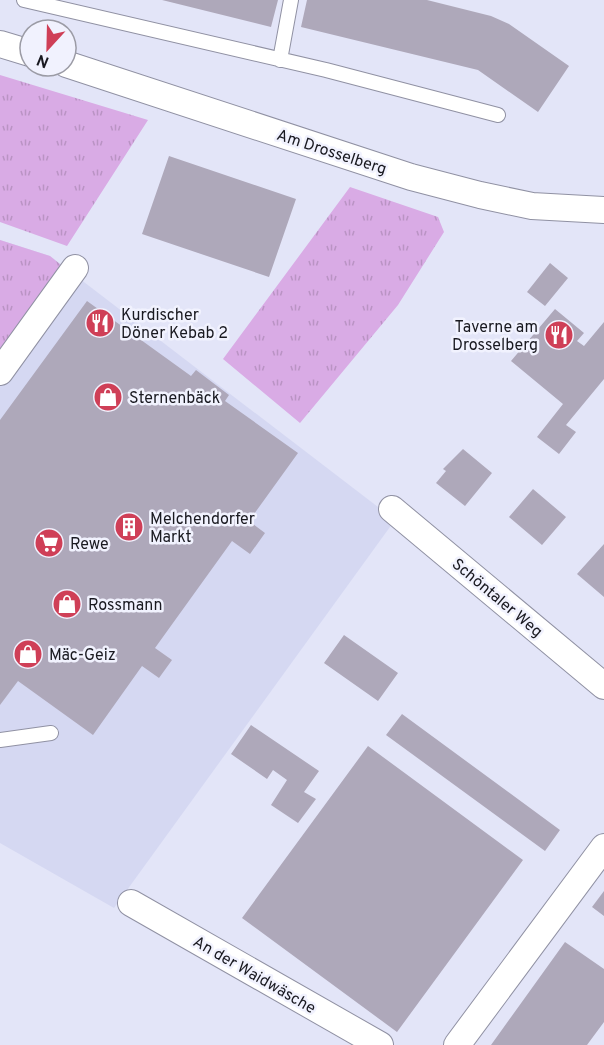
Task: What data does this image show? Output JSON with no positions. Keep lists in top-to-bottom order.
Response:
{
  "streets": {
    "street": ["Am Drosselberg", "Schöntaler Weg", "An der Waidwäsche"]
  },
  "places": {
    "restaurant": ["Kurdischer Döner Kebab 2", "Taverne am Drosselberg"],
    "shop": ["Sternenbäck", "Rossmann", "Mäc-Geiz"],
    "building": ["Melchendorfer Markt"],
    "supermarket": ["Rewe"]
  },
  "north": "bottom"
}
